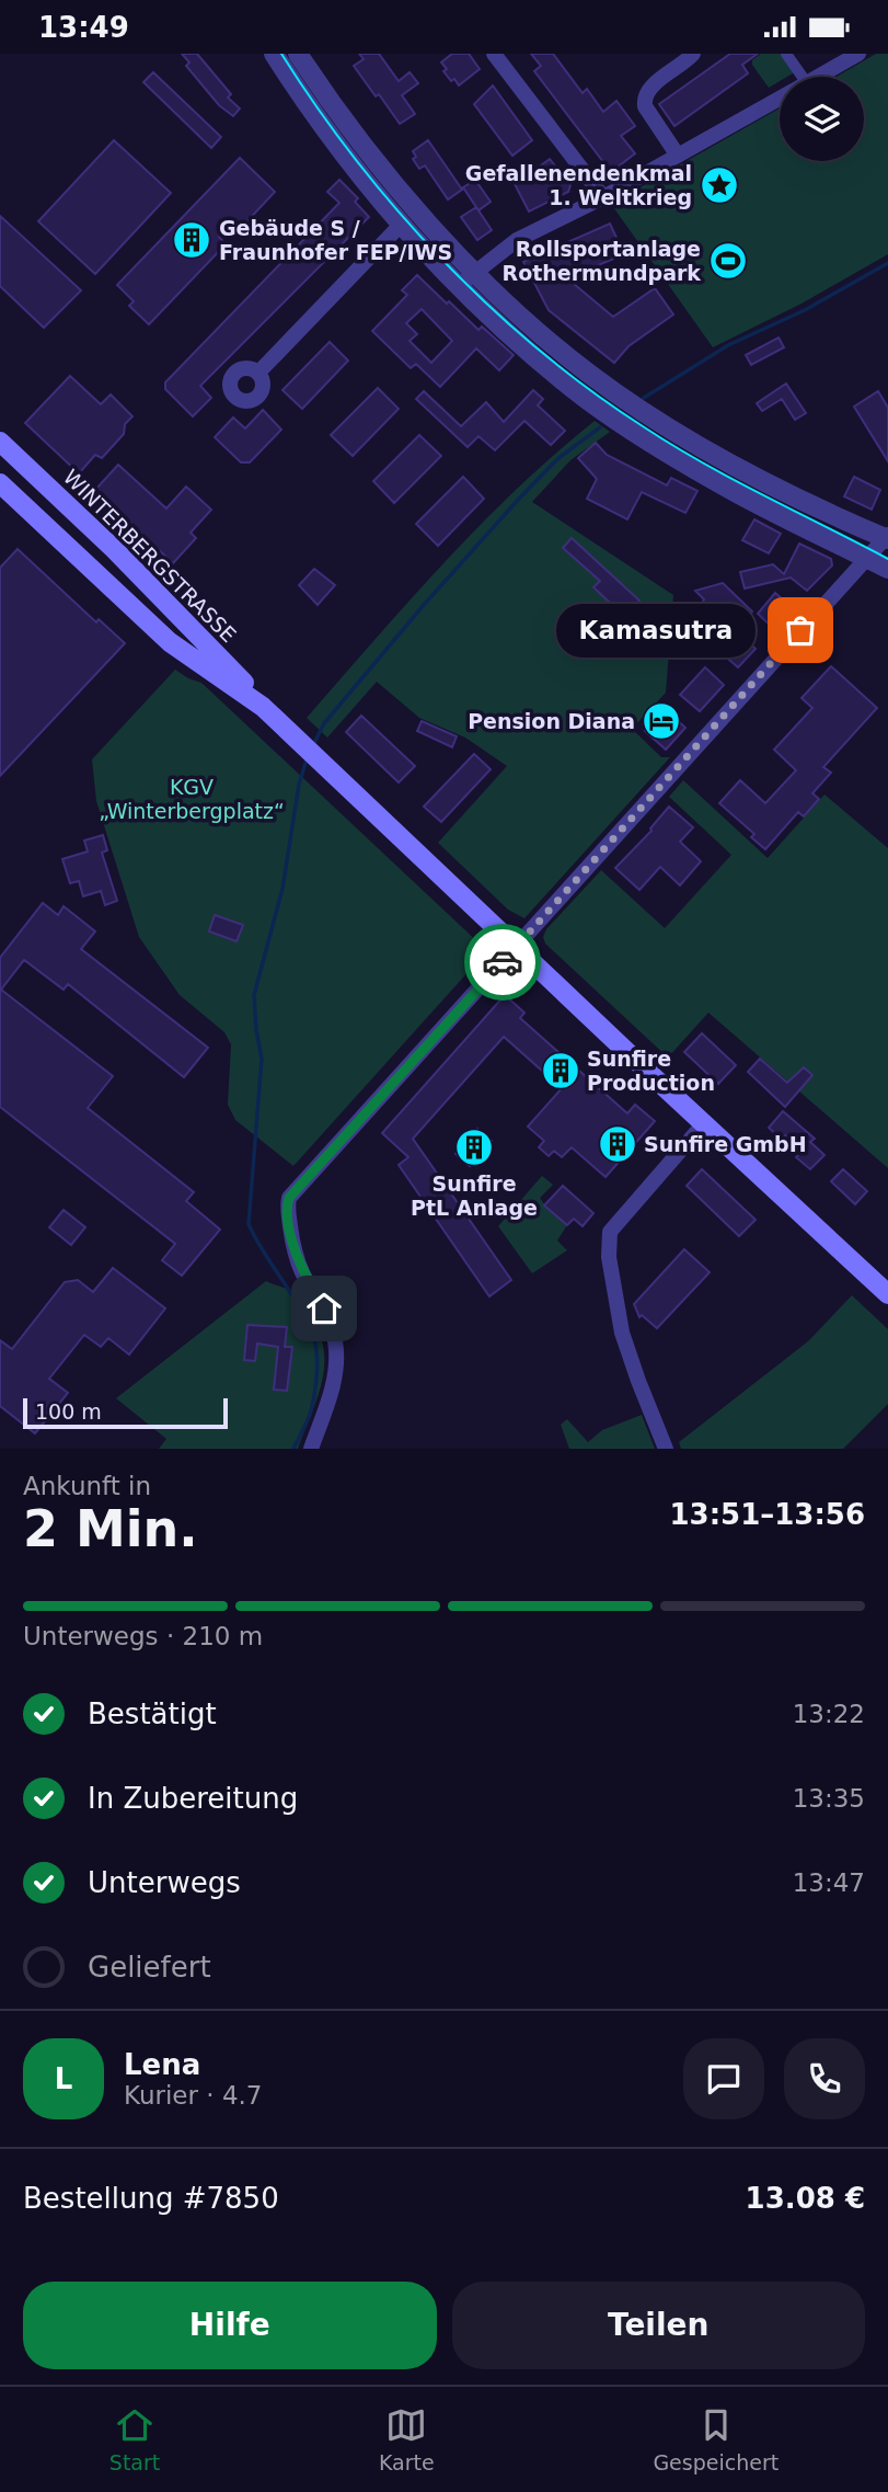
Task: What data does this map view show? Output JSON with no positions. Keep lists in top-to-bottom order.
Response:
{
  "streets": {
    "main road": ["WINTERBERGSTRASSE"]
  },
  "parks": ["KGV „Winterbergplatz“"],
  "places": {
    "place": ["Gefallenendenkmal 1. Weltkrieg"],
    "building": [
      "Gebäude S / Fraunhofer FEP/IWS",
      "Sunfire Production",
      "Sunfire GmbH",
      "Sunfire PtL Anlage"
    ],
    "sports": ["Rollsportanlage Rothermundpark"],
    "other": ["Kamasutra"],
    "hotel": ["Pension Diana"]
  },
  "scale_bar": "100 m",
  "page": {
    "status": "13:49",
    "bubble": "Kamasutra",
    "scale": "100 m",
    "heading": ["2 Min.", "Ankunft in", "13:51–13:56"],
    "panel": [
      "Lena",
      "Kurier · 4.7",
      "Bestellung #7850",
      "13.08 €"
    ],
    "bar": "Unterwegs · 210 m",
    "list": [
      ["Bestätigt", "13:22"],
      ["In Zubereitung", "13:35"],
      ["Unterwegs", "13:47"],
      "Geliefert"
    ],
    "round": "L",
    "buttons": ["Hilfe", "Teilen"],
    "tabs": ["Start", "Karte", "Gespeichert"]
  }
}
